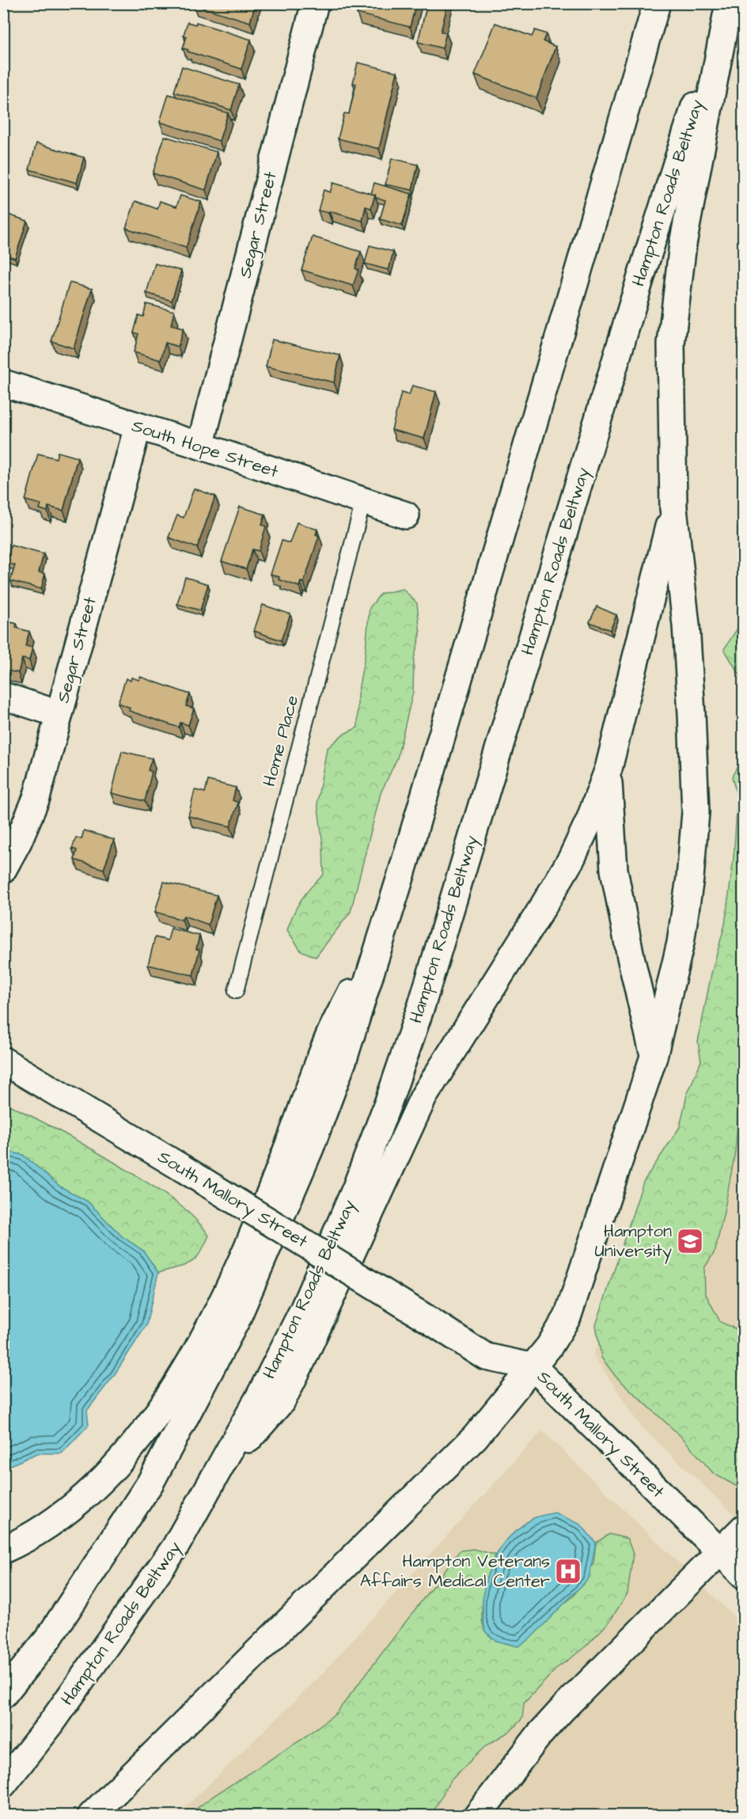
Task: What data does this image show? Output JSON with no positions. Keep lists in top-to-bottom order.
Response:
{
  "streets": {
    "main road": [
      "Hampton Roads Beltway",
      "Segar Street",
      "South Hope Street",
      "South Mallory Street"
    ],
    "lane": ["Home Place"]
  },
  "crossings": [
    ["Segar Street", "South Hope Street"],
    ["South Hope Street", "Home Place"]
  ],
  "places": {
    "school or university": ["Hampton University"],
    "hospital": ["Hampton Veterans Affairs Medical Center"]
  }
}
